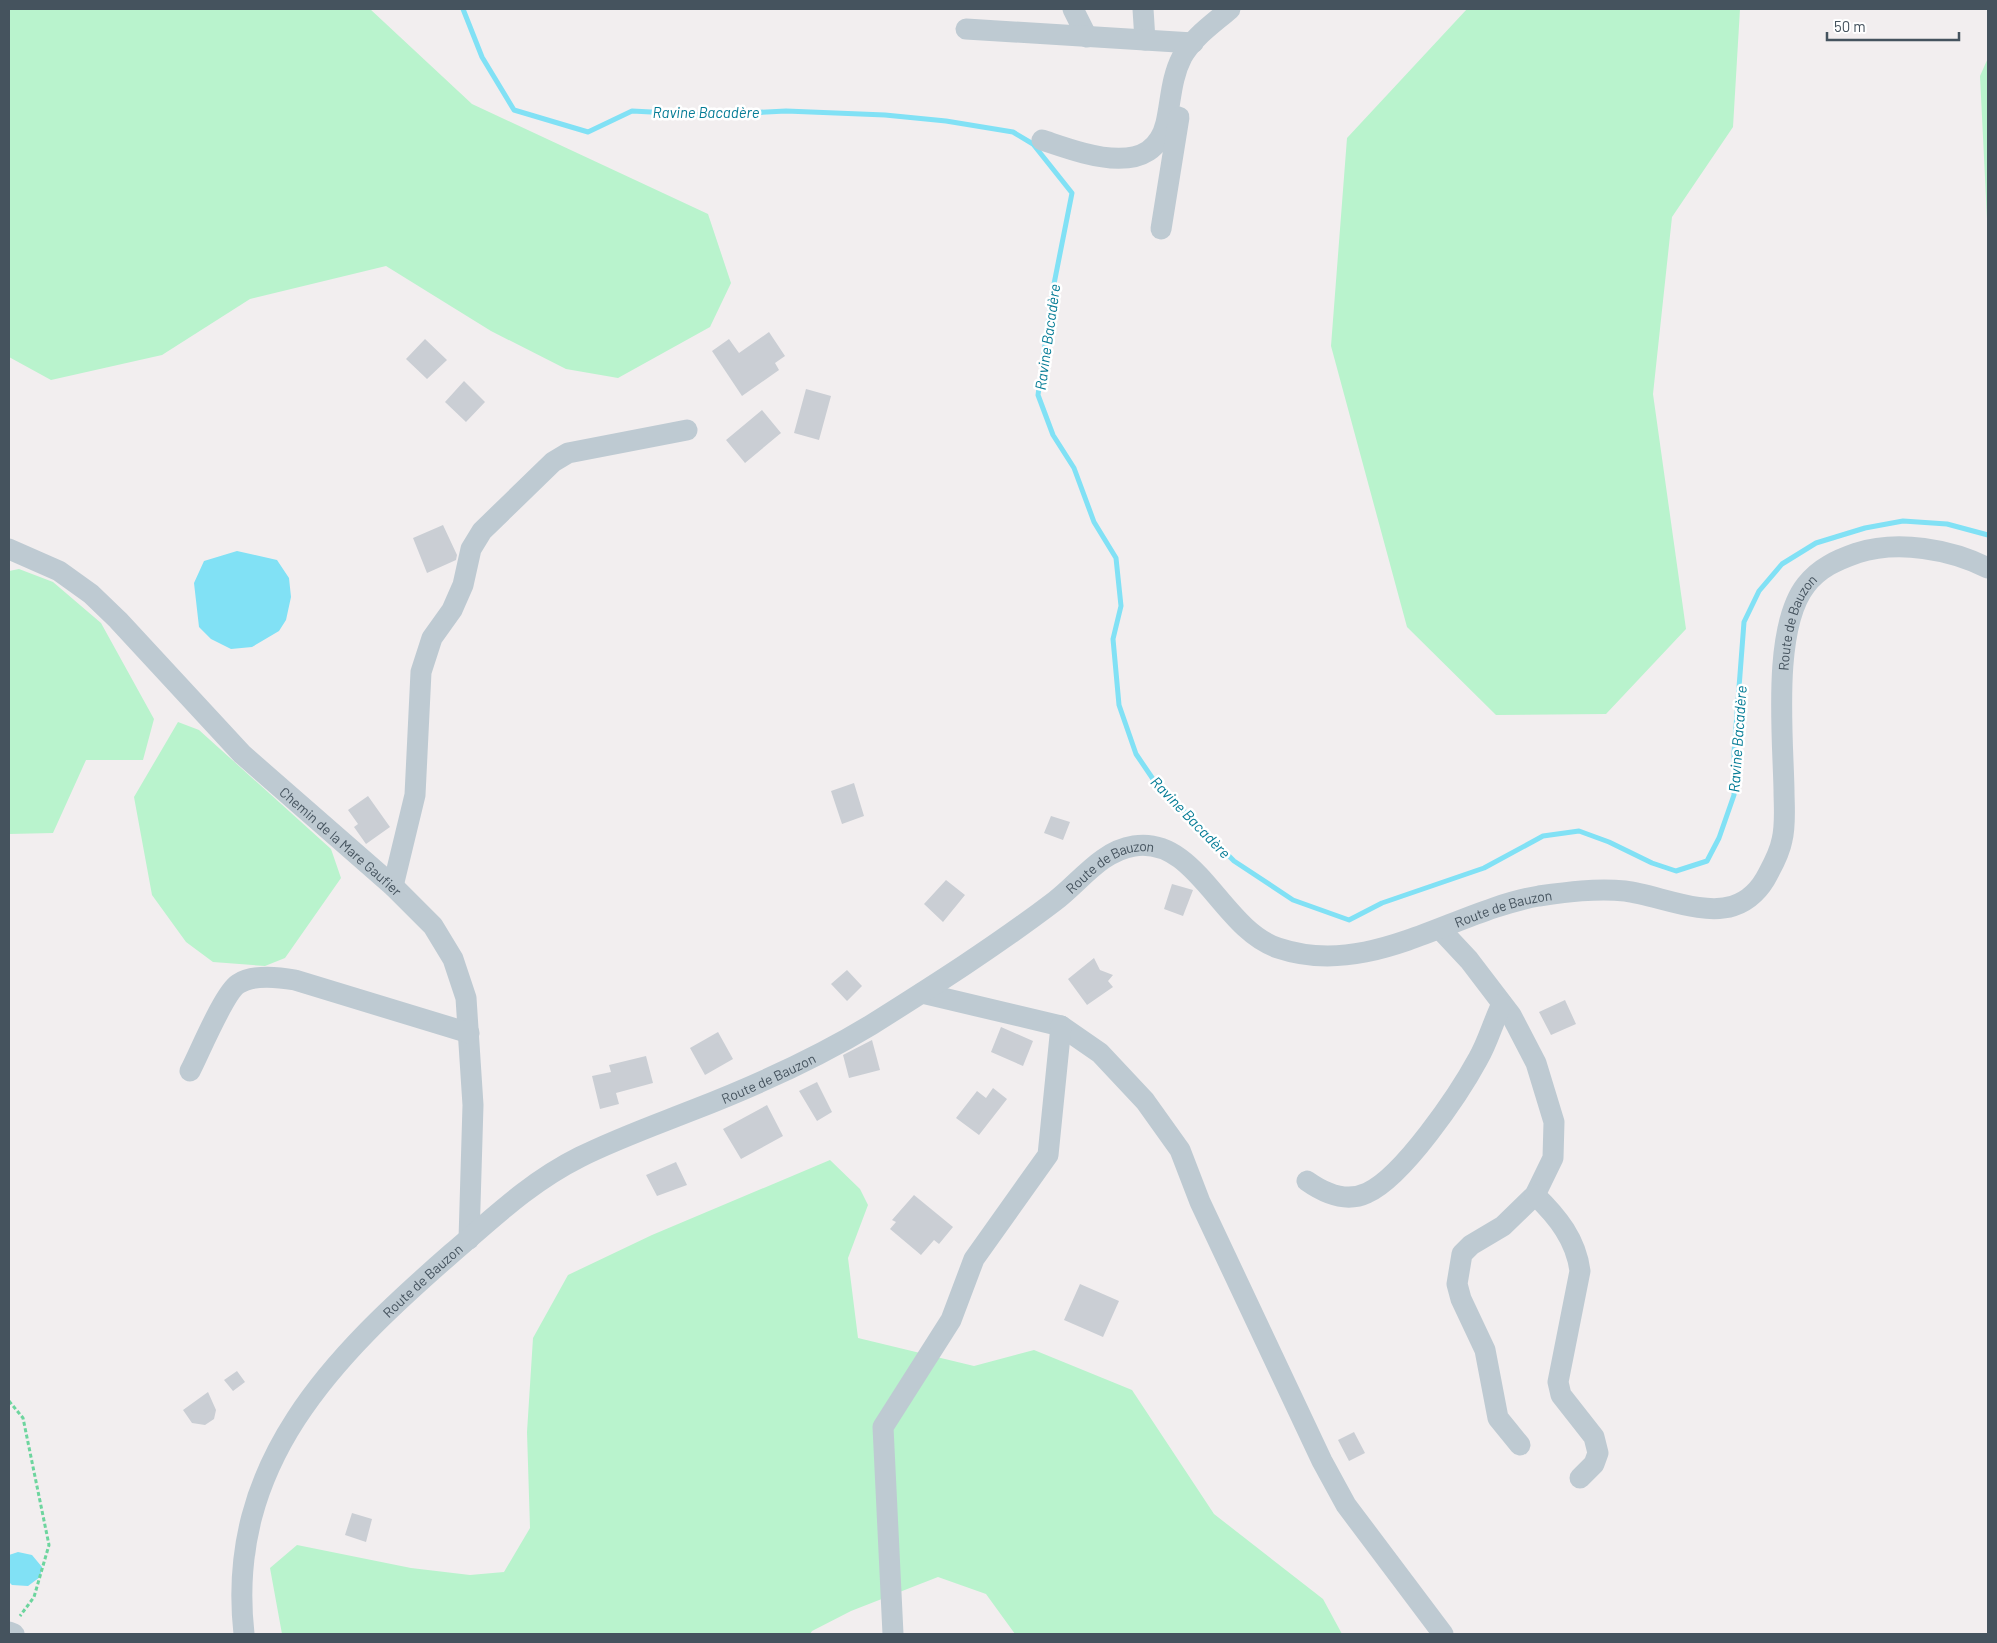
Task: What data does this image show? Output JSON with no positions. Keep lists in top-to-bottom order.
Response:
{
  "streets": {
    "street": ["Route de Bauzon", "Chemin de la Mare Gaufier"]
  },
  "crossings": [
    ["Route de Bauzon", "Chemin de la Mare Gaufier"]
  ],
  "water": ["Ravine Bacadère"],
  "scale_bar": "50 m"
}
